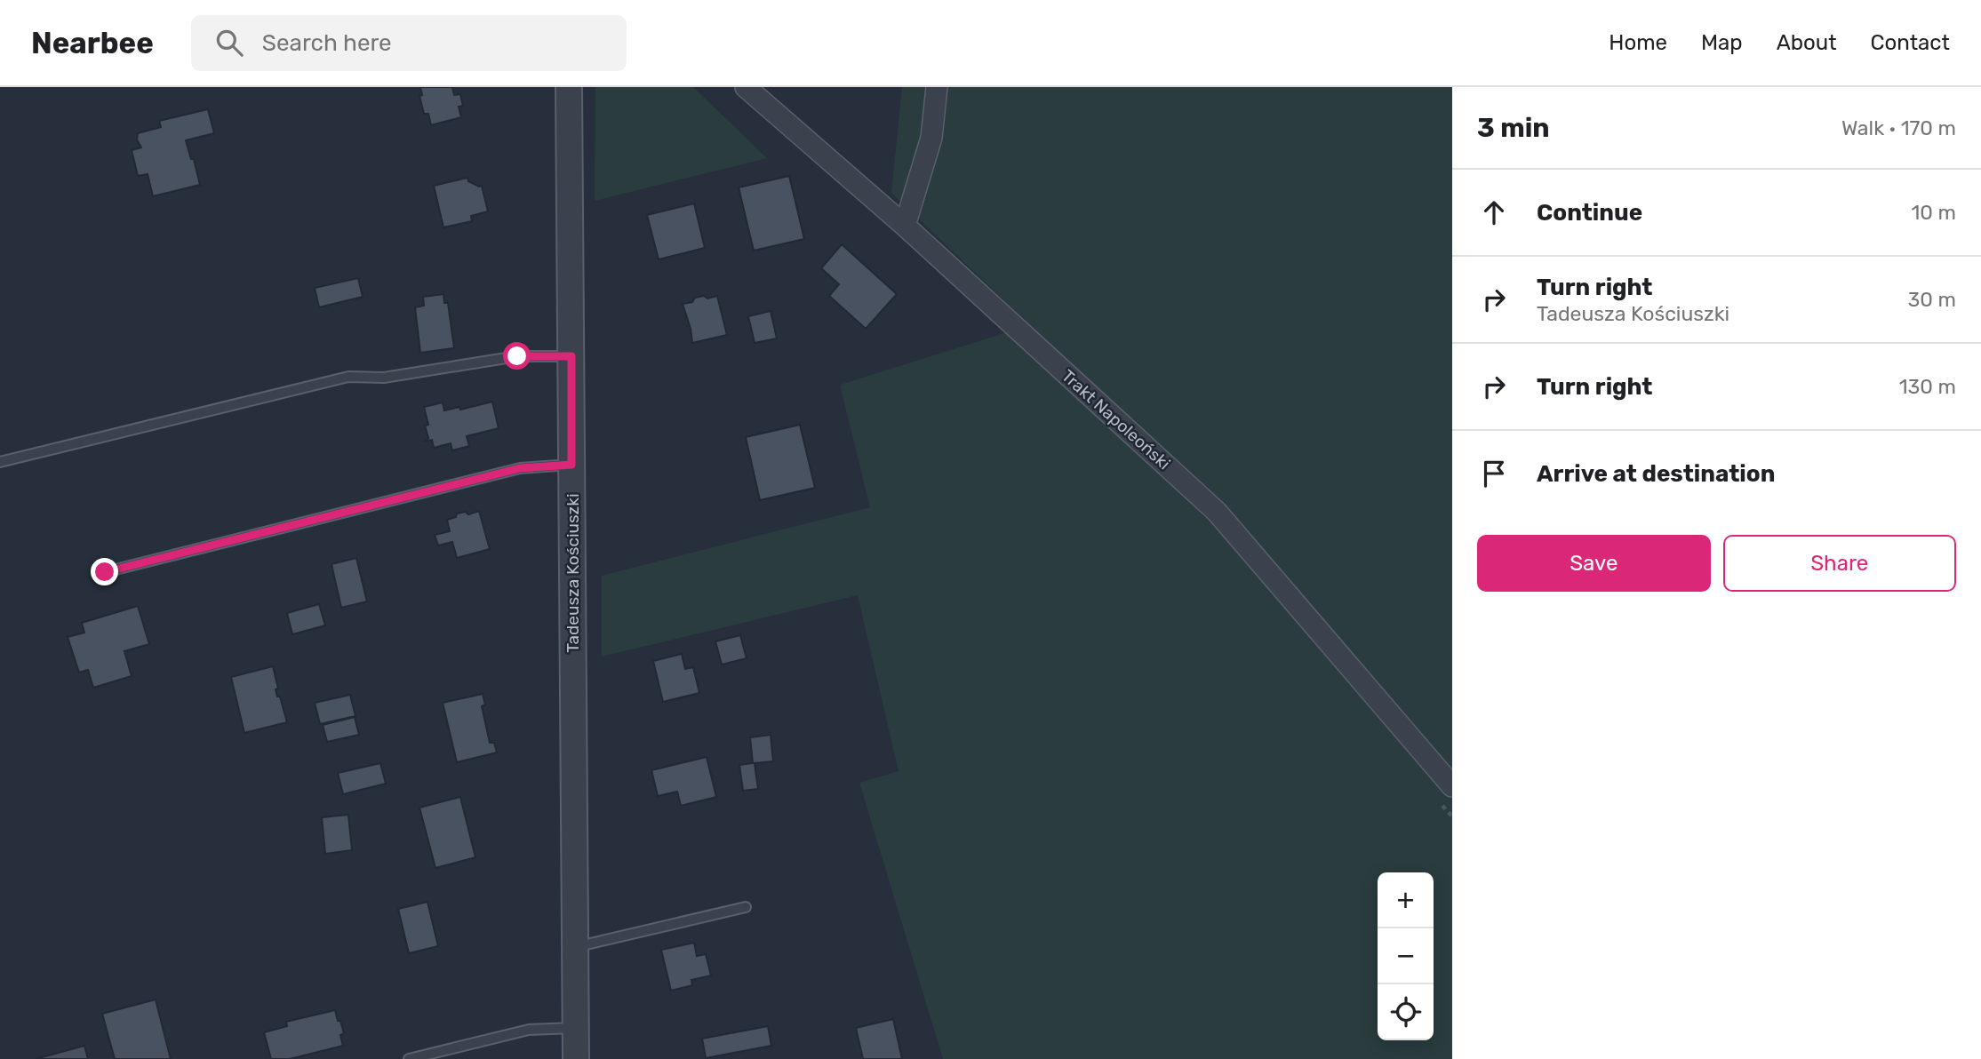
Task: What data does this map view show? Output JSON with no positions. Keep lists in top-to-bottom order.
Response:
{
  "streets": {
    "street": ["Trakt Napoleoński", "Tadeusza Kościuszki"]
  },
  "page": {
    "header": "Nearbee",
    "search": "Search here",
    "nav": [
      "Home",
      "Map",
      "About",
      "Contact"
    ],
    "heading": ["3 min", "Walk · 170 m"],
    "list": [
      ["Continue", "10 m"],
      ["Turn right", "Tadeusza Kościuszki", "30 m"],
      ["Turn right", "130 m"],
      "Arrive at destination"
    ],
    "buttons": ["Save", "Share"],
    "map_buttons": ["+", "−"]
  }
}
